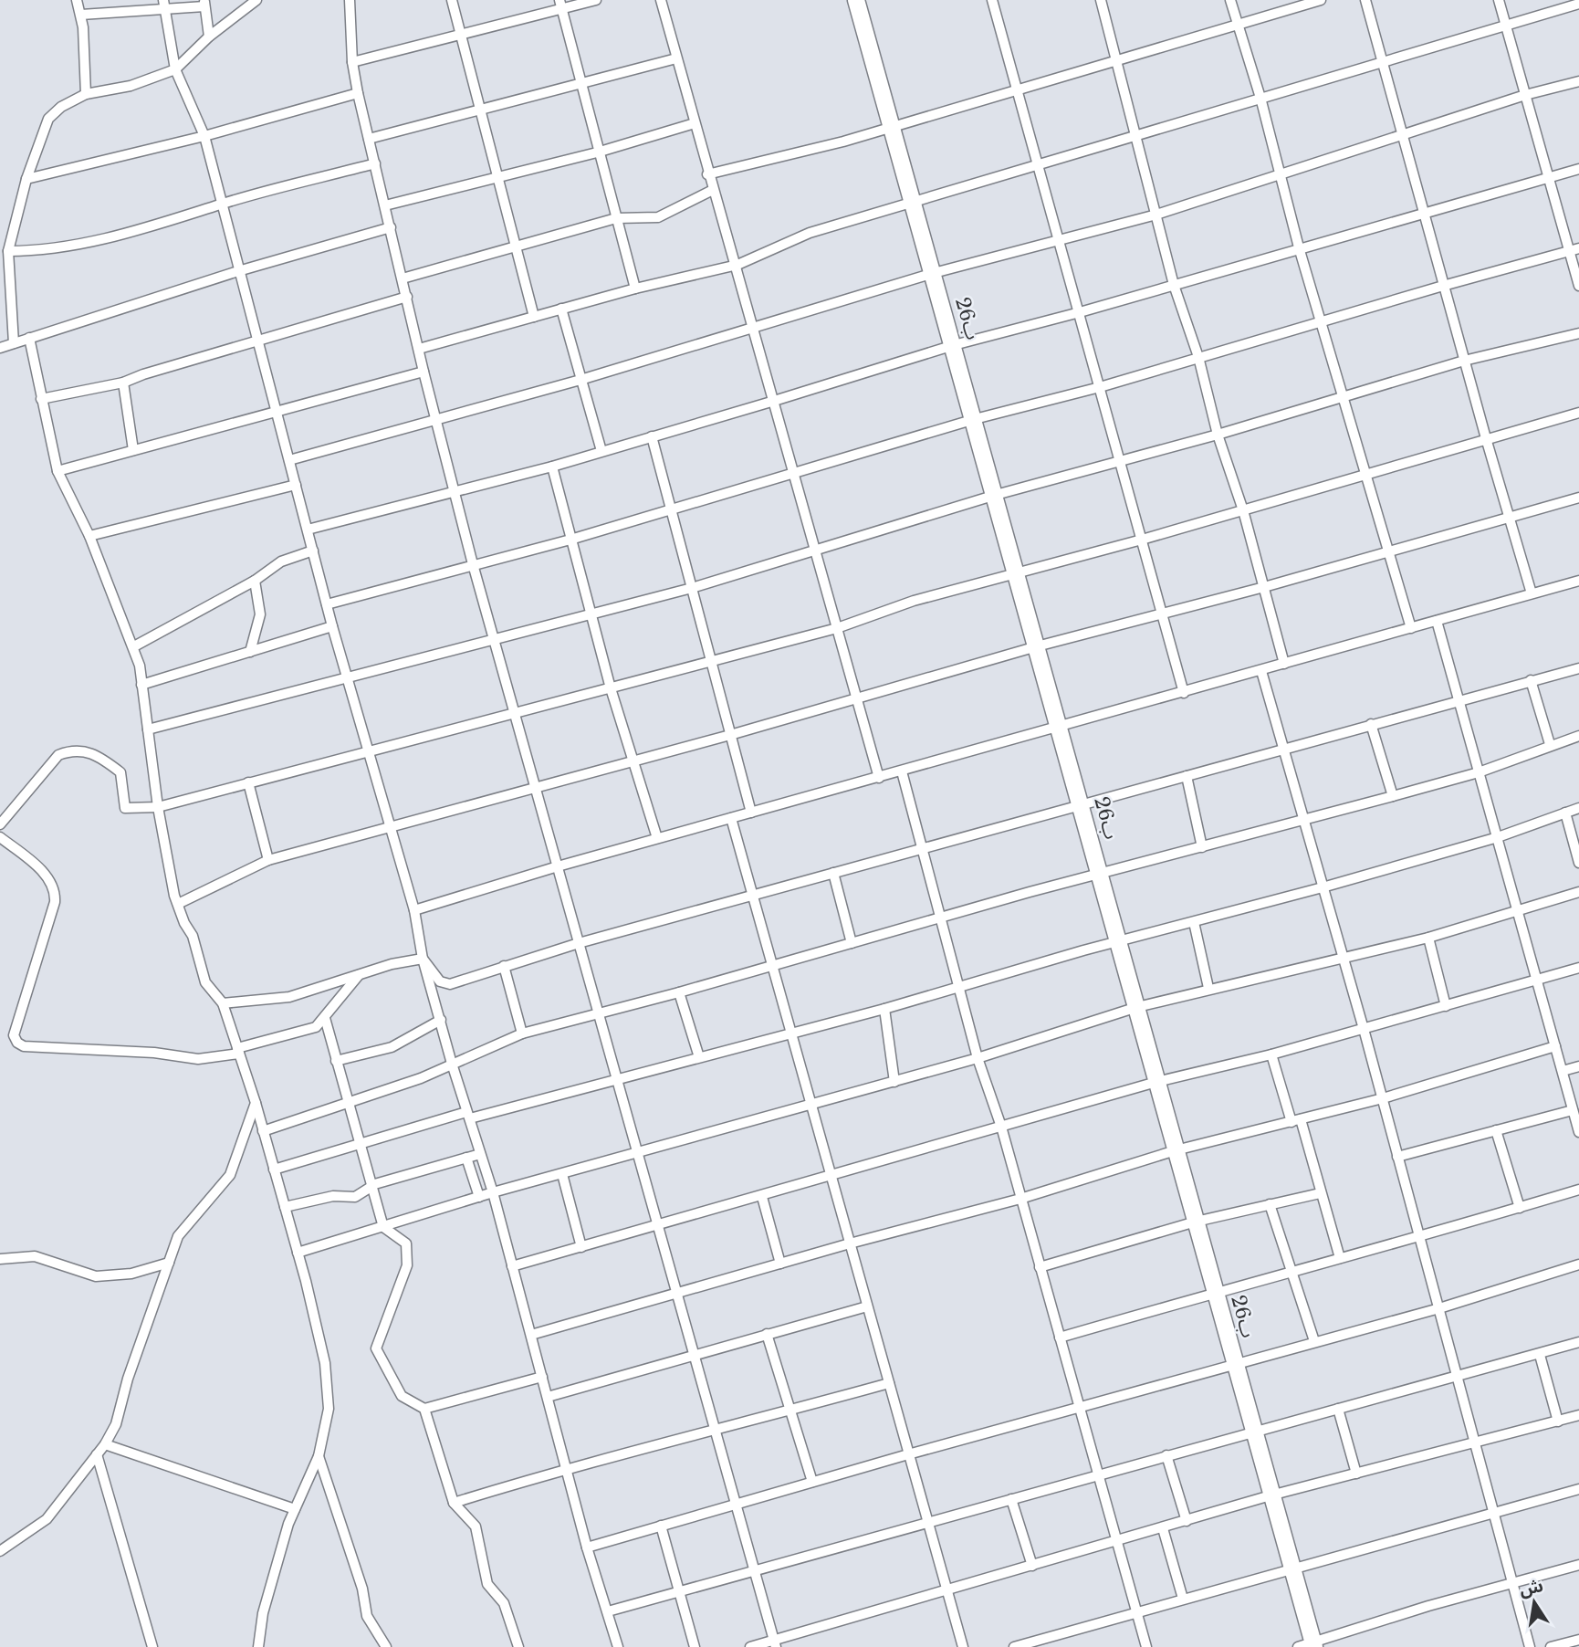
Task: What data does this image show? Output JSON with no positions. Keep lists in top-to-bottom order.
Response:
{
  "streets": {
    "highway": ["26ب"]
  },
  "north": "top"
}
